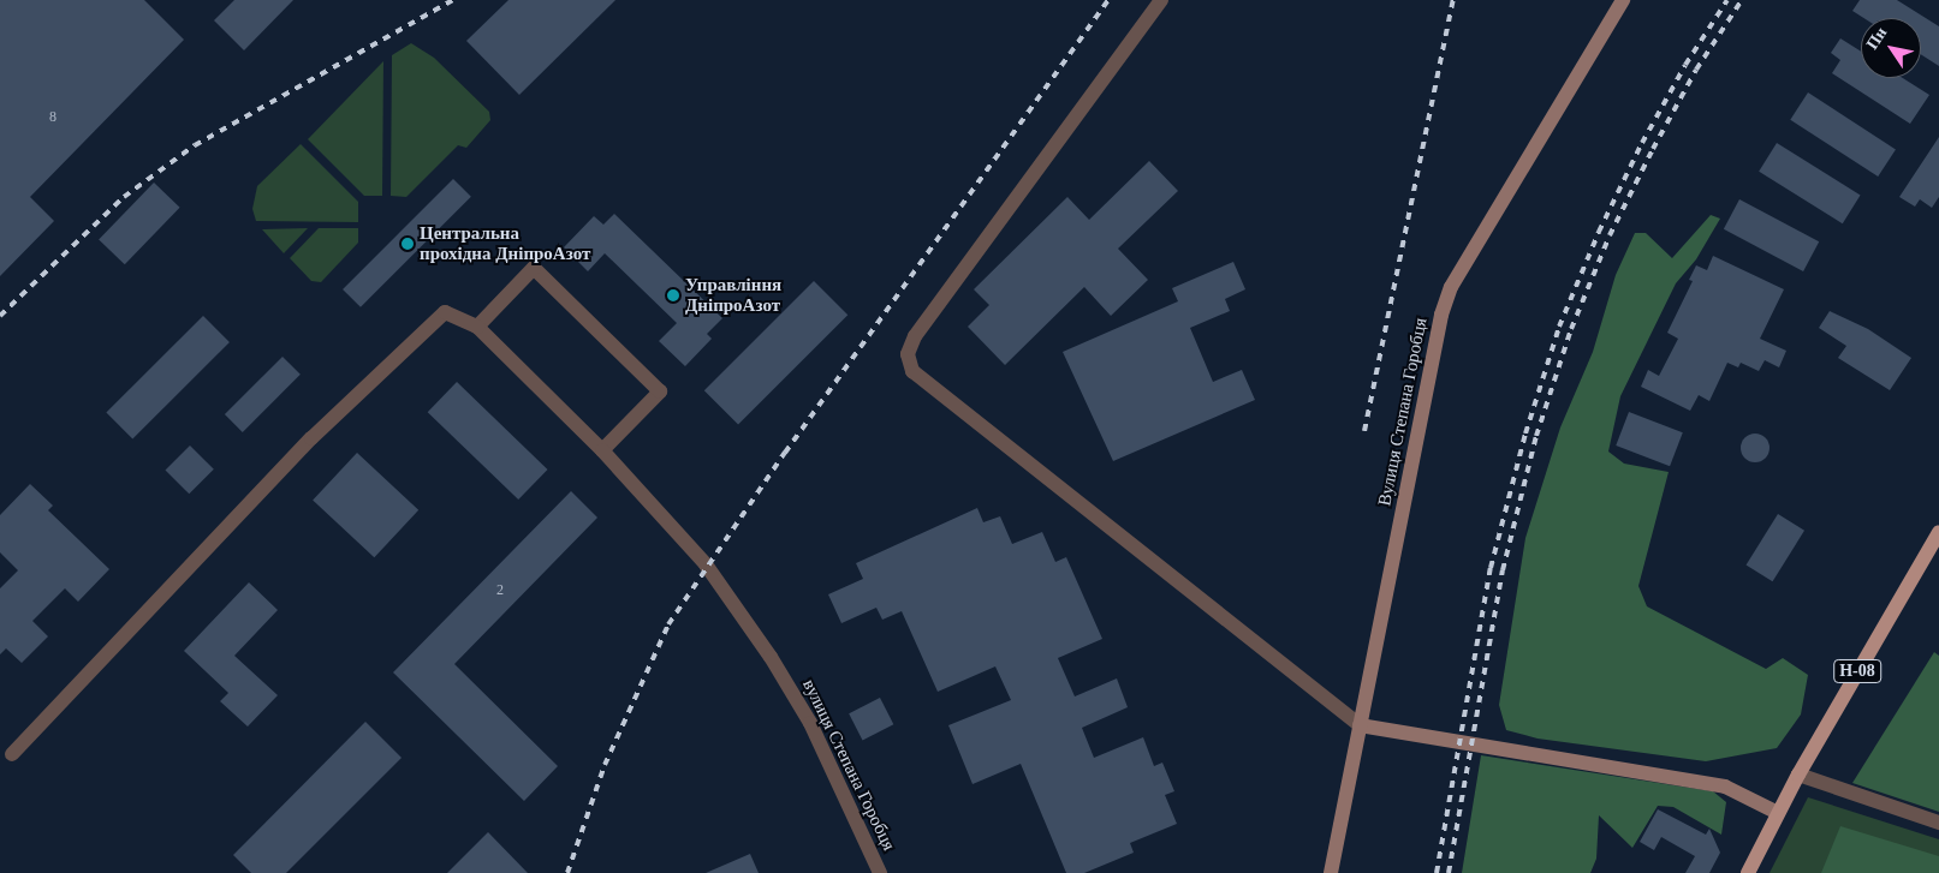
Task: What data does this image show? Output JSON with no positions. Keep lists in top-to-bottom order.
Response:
{
  "streets": {
    "main road": ["Н-08"],
    "street": ["Вулиця Степана Горобця", "вулиця Степана Горобця"]
  },
  "places": ["Центральна прохідна ДніпроАзот", "Управління ДніпроАзот"],
  "house_numbers": ["8", "2"],
  "north": "top left"
}
